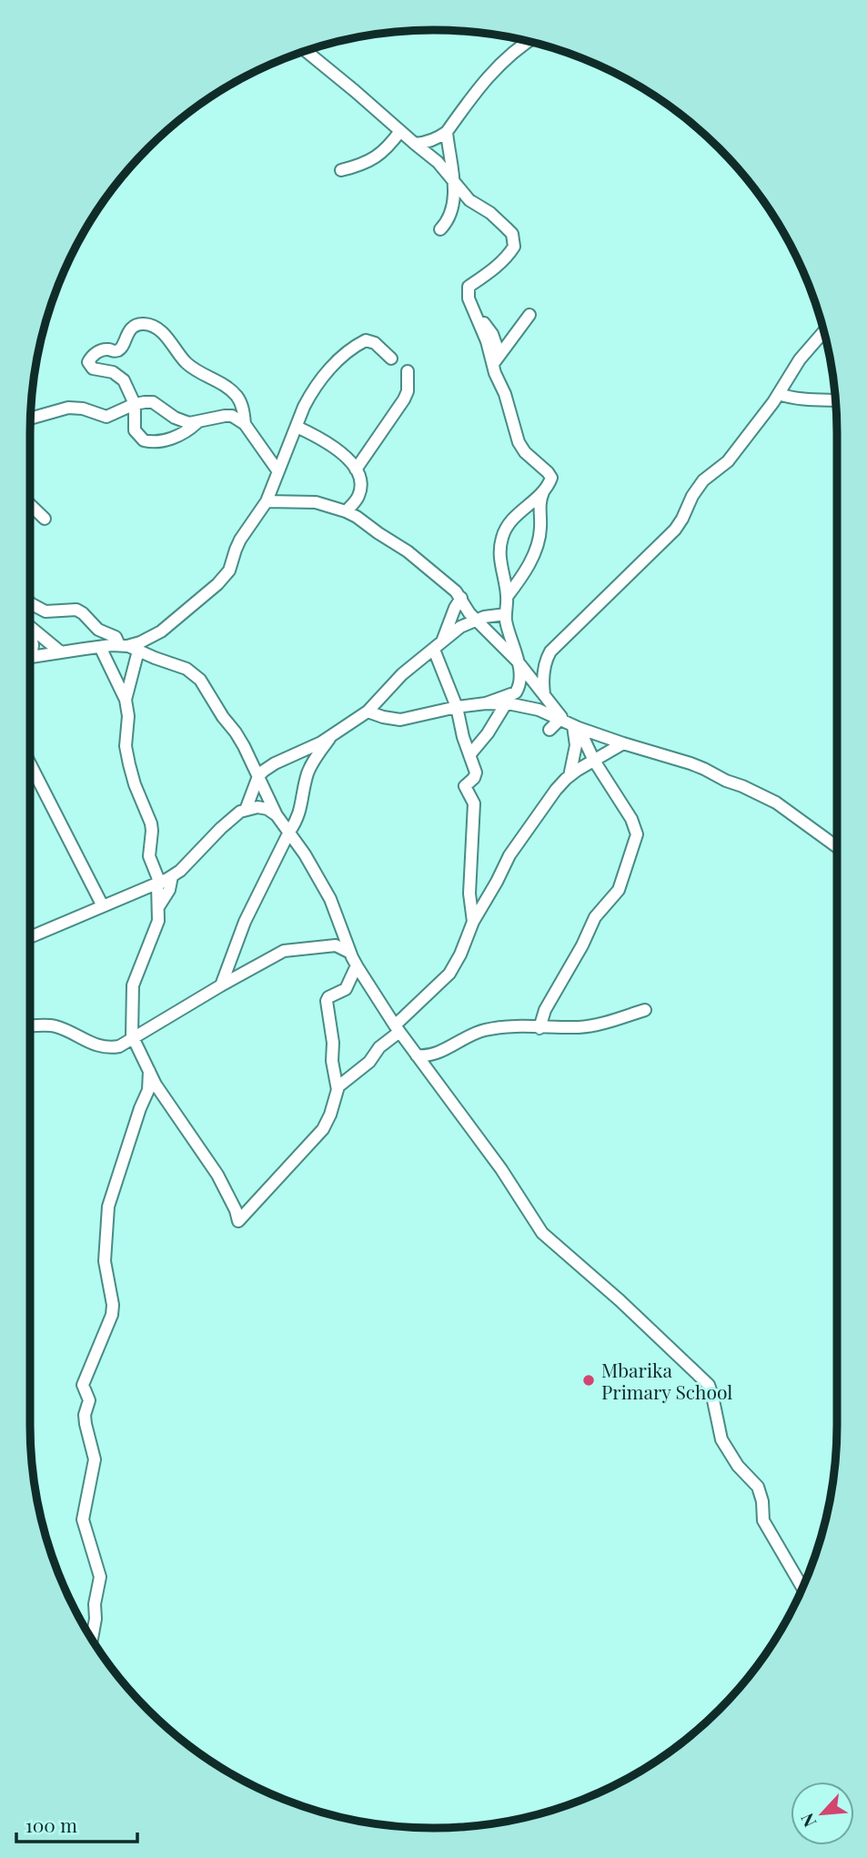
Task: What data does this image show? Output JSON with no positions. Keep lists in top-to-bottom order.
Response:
{
  "places": ["Mbarika Primary School"],
  "scale_bar": "100 m",
  "north": "bottom left"
}
